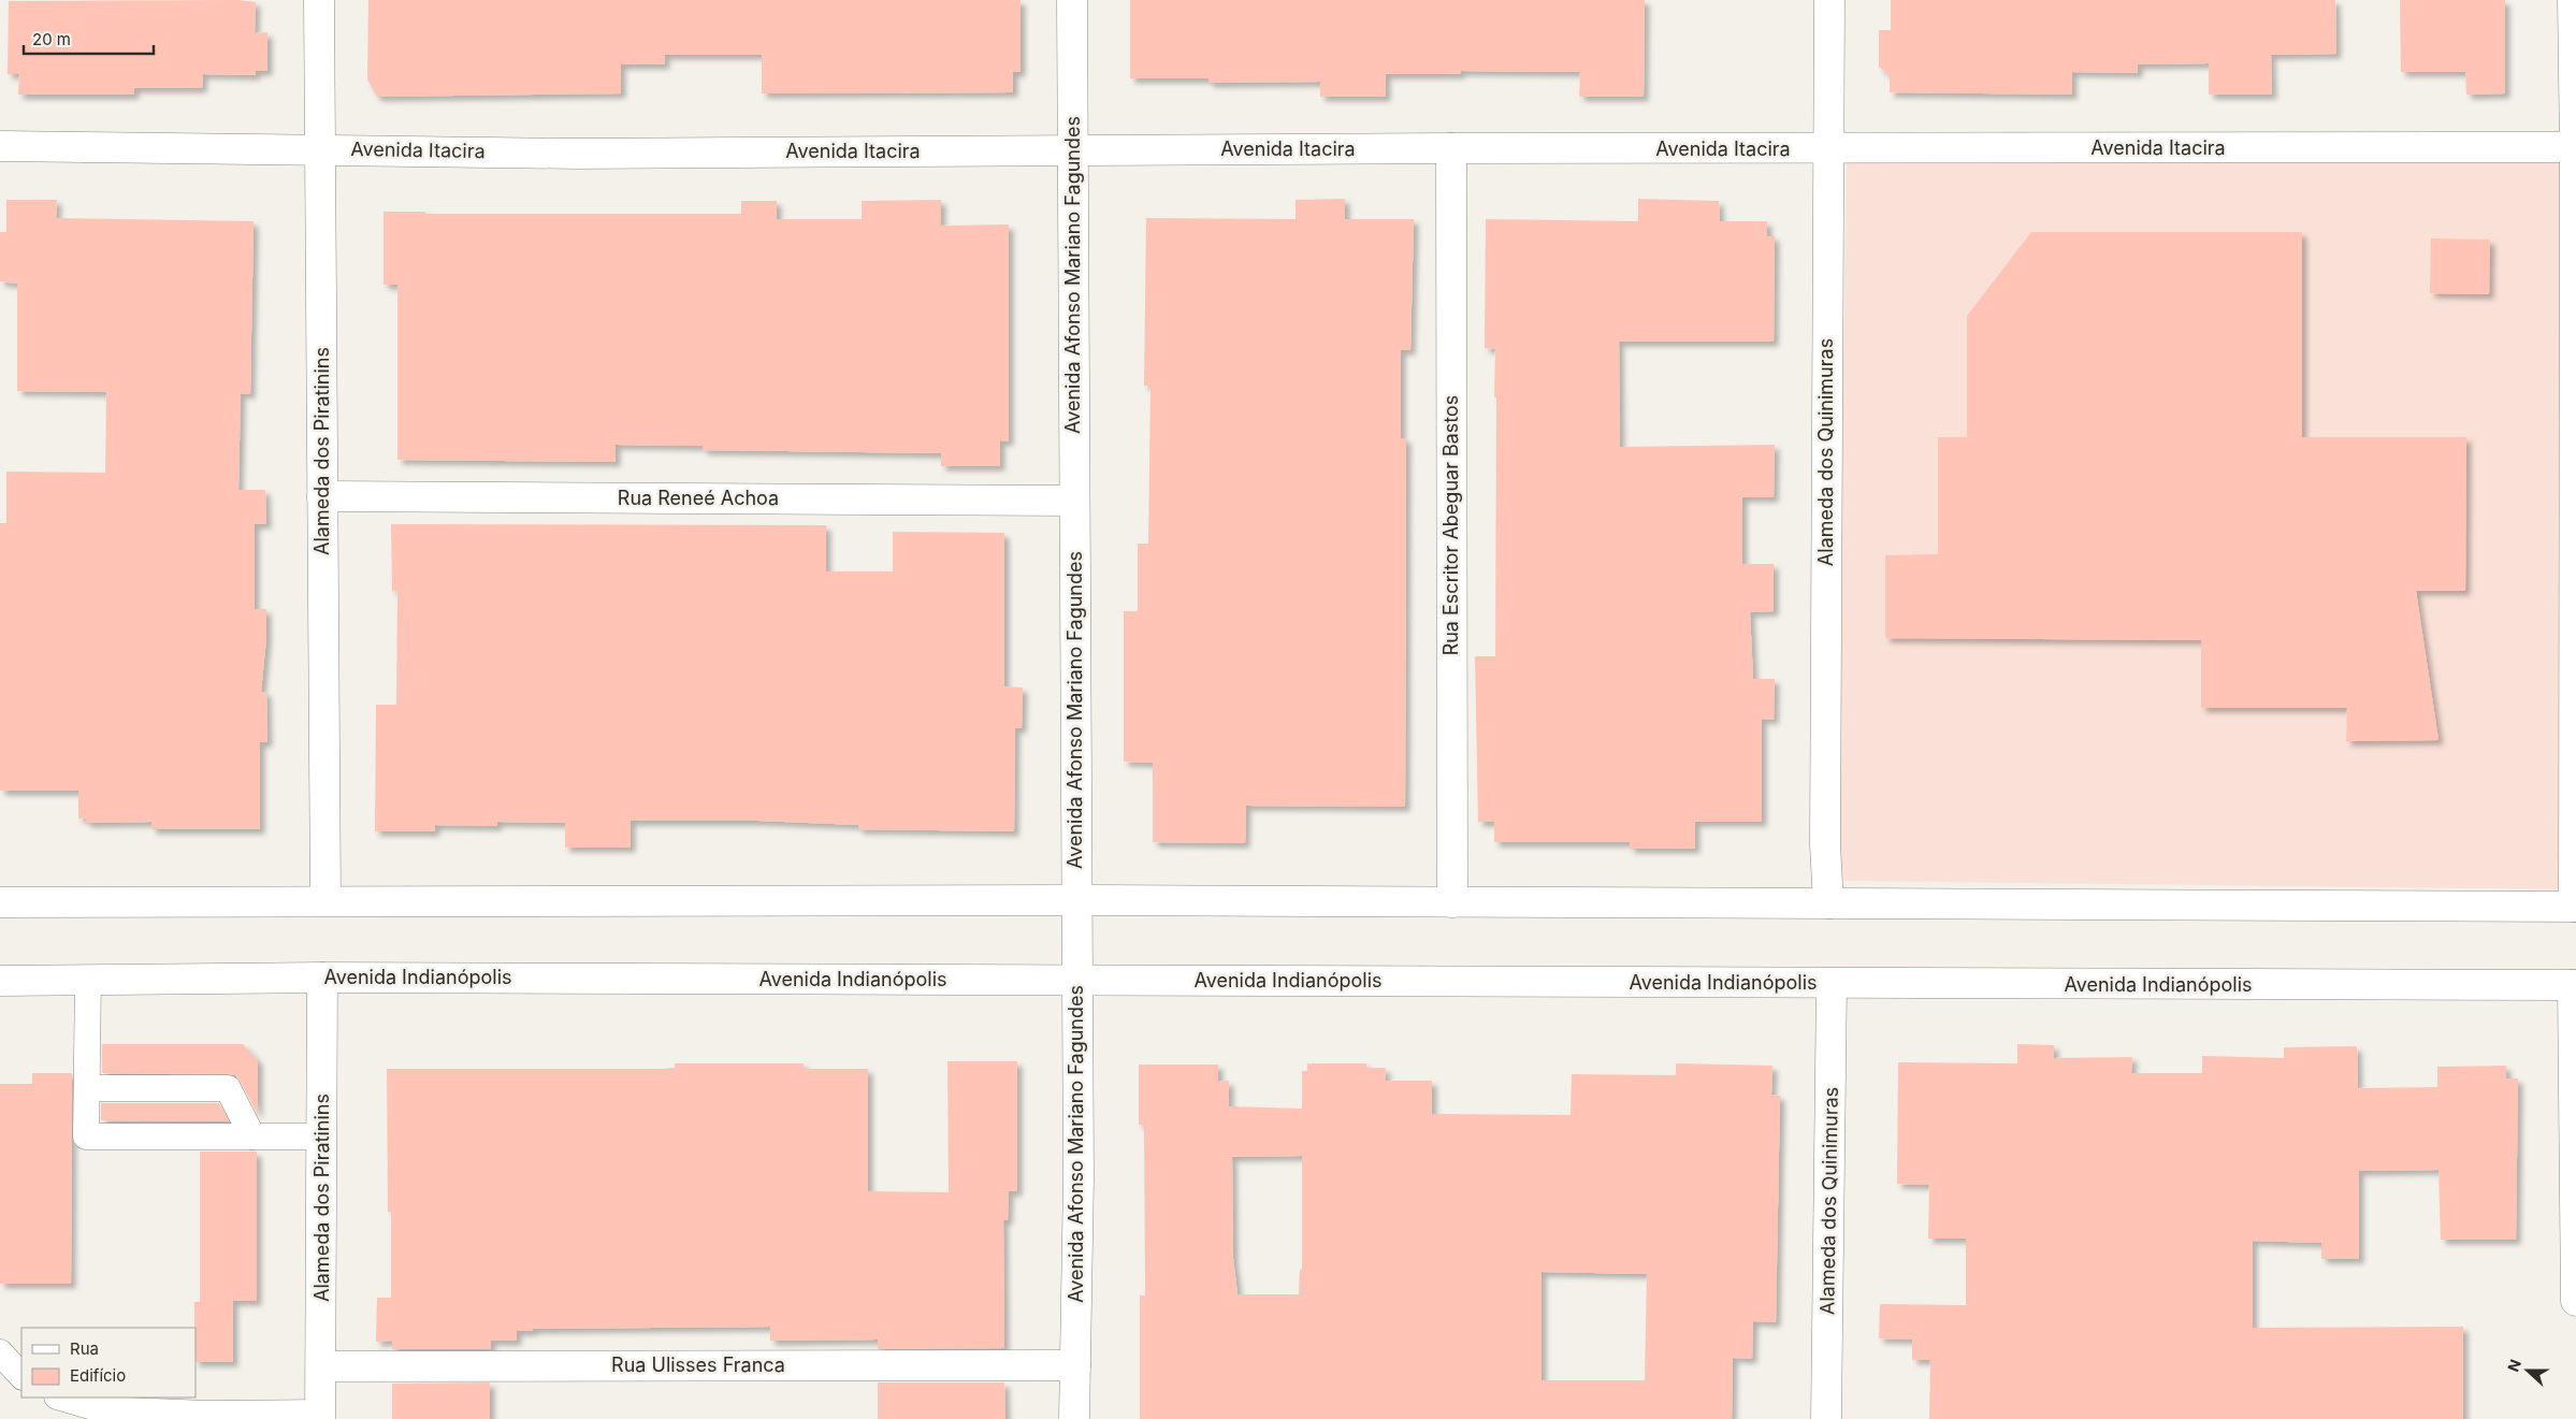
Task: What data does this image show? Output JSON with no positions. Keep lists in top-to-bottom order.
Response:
{
  "streets": {
    "street": [
      "Avenida Itacira",
      "Avenida Afonso Mariano Fagundes",
      "Alameda dos Piratinins",
      "Alameda dos Quinimuras",
      "Rua Reneé Achoa",
      "Rua Escritor Abeguar Bastos",
      "Avenida Indianópolis",
      "Rua Ulisses Franca"
    ]
  },
  "crossings": [
    ["Avenida Itacira", "Avenida Afonso Mariano Fagundes"],
    ["Avenida Itacira", "Alameda dos Piratinins"],
    ["Avenida Itacira", "Alameda dos Quinimuras"],
    ["Avenida Itacira", "Rua Escritor Abeguar Bastos"],
    ["Avenida Afonso Mariano Fagundes", "Rua Reneé Achoa"],
    ["Avenida Afonso Mariano Fagundes", "Avenida Indianópolis"],
    ["Avenida Afonso Mariano Fagundes", "Rua Ulisses Franca"],
    ["Alameda dos Piratinins", "Rua Reneé Achoa"],
    ["Alameda dos Piratinins", "Avenida Indianópolis"],
    ["Alameda dos Piratinins", "Rua Ulisses Franca"],
    ["Alameda dos Quinimuras", "Avenida Indianópolis"]
  ],
  "legend": ["Rua", "Edifício"],
  "scale_bar": "20 m",
  "north": "left"
}
